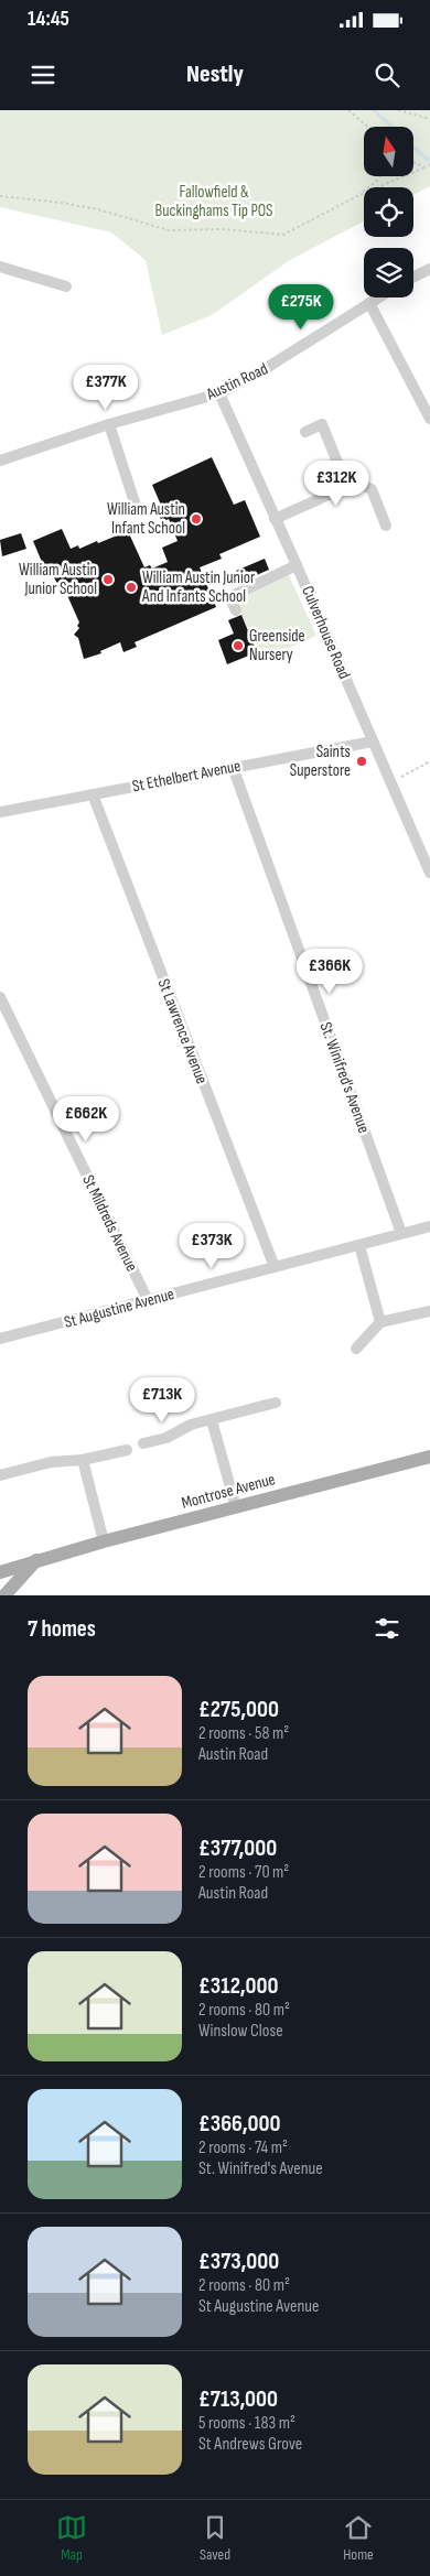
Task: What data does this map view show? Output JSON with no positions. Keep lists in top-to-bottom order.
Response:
{
  "streets": {
    "main road": ["Montrose Avenue"],
    "street": [
      "Austin Road",
      "Culverhouse Road",
      "St Ethelbert Avenue",
      "St Lawrence Avenue",
      "St. Winifred's Avenue",
      "St Mildreds Avenue",
      "St Augustine Avenue"
    ]
  },
  "crossings": [
    ["Austin Road", "Culverhouse Road"],
    ["Culverhouse Road", "St Ethelbert Avenue"],
    ["St Ethelbert Avenue", "St Lawrence Avenue"],
    ["St Ethelbert Avenue", "St. Winifred's Avenue"],
    ["St Lawrence Avenue", "St Augustine Avenue"],
    ["St. Winifred's Avenue", "St Augustine Avenue"],
    ["St Mildreds Avenue", "St Augustine Avenue"]
  ],
  "parks": ["Fallowfield & Buckinghams Tip POS"],
  "places": [
    "William Austin Infant School",
    "William Austin Junior School",
    "William Austin Junior And Infants School",
    "Greenside Nursery",
    "Saints Superstore"
  ],
  "north": "top",
  "page": {
    "status": "14:45",
    "header": "Nestly",
    "price": [
      "£275K",
      "£377K",
      "£312K",
      "£366K",
      "£662K",
      "£373K",
      "£713K"
    ],
    "heading": "7 homes",
    "list": [
      {
        "name": "£275,000",
        "note": "2 rooms · 58 m² · Austin Road"
      },
      {
        "name": "£377,000",
        "note": "2 rooms · 70 m² · Austin Road"
      },
      {
        "name": "£312,000",
        "note": "2 rooms · 80 m² · Winslow Close"
      },
      {
        "name": "£366,000",
        "note": "2 rooms · 74 m² · St. Winifred's Avenue"
      },
      {
        "name": "£373,000",
        "note": "2 rooms · 80 m² · St Augustine Avenue"
      },
      {
        "name": "£713,000",
        "note": "5 rooms · 183 m² · St Andrews Grove"
      }
    ],
    "tabs": ["Map", "Saved", "Home"]
  }
}
